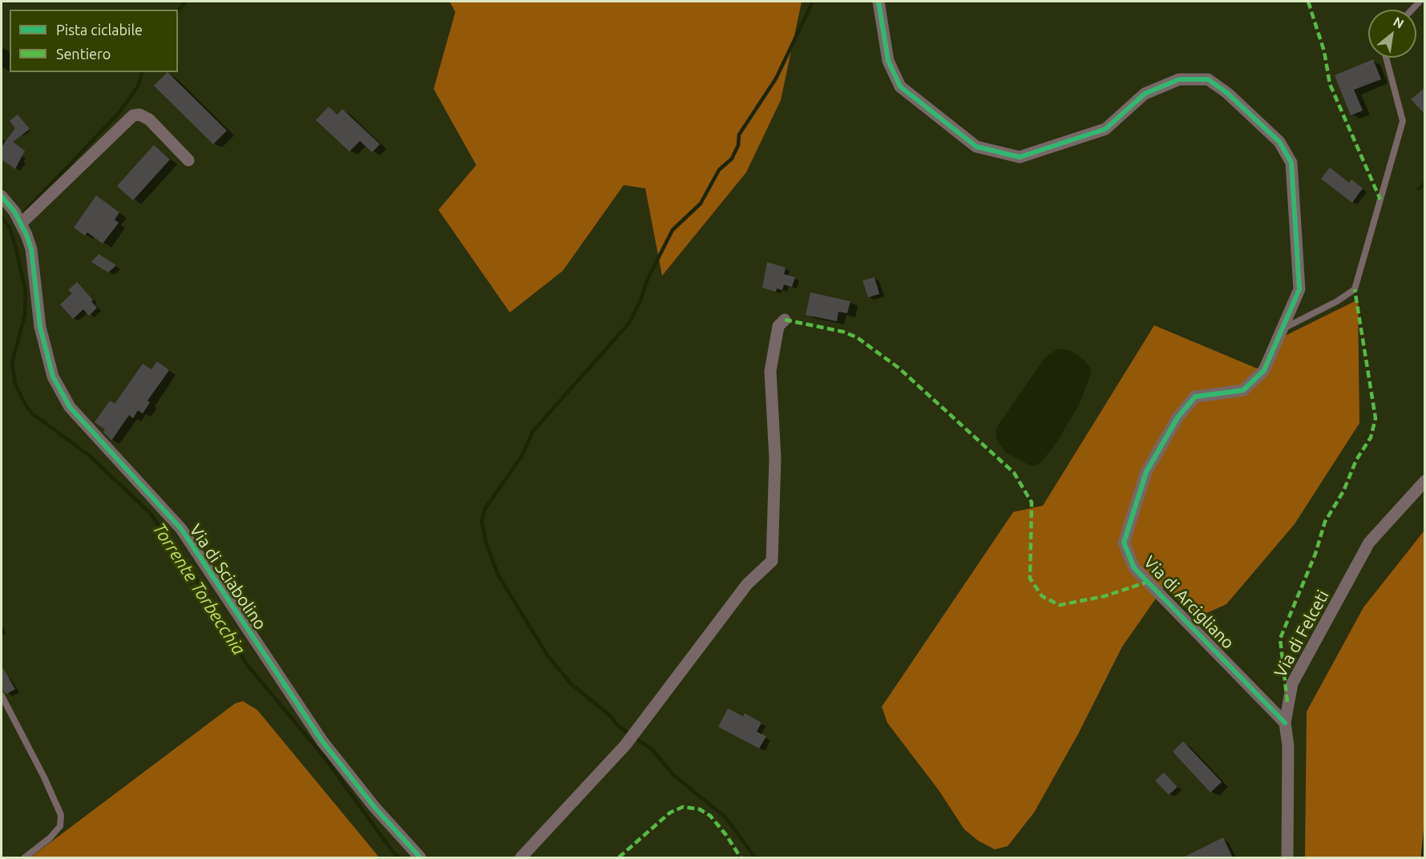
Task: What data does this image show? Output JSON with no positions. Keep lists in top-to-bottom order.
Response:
{
  "streets": {
    "street": ["Via di Sciabolino", "Via di Arcigliano", "Via di Felceti"]
  },
  "crossings": [
    ["Via di Arcigliano", "Via di Felceti"]
  ],
  "water": ["Torrente Torbecchia"],
  "legend": ["Pista ciclabile", "Sentiero"],
  "north": "top right"
}
